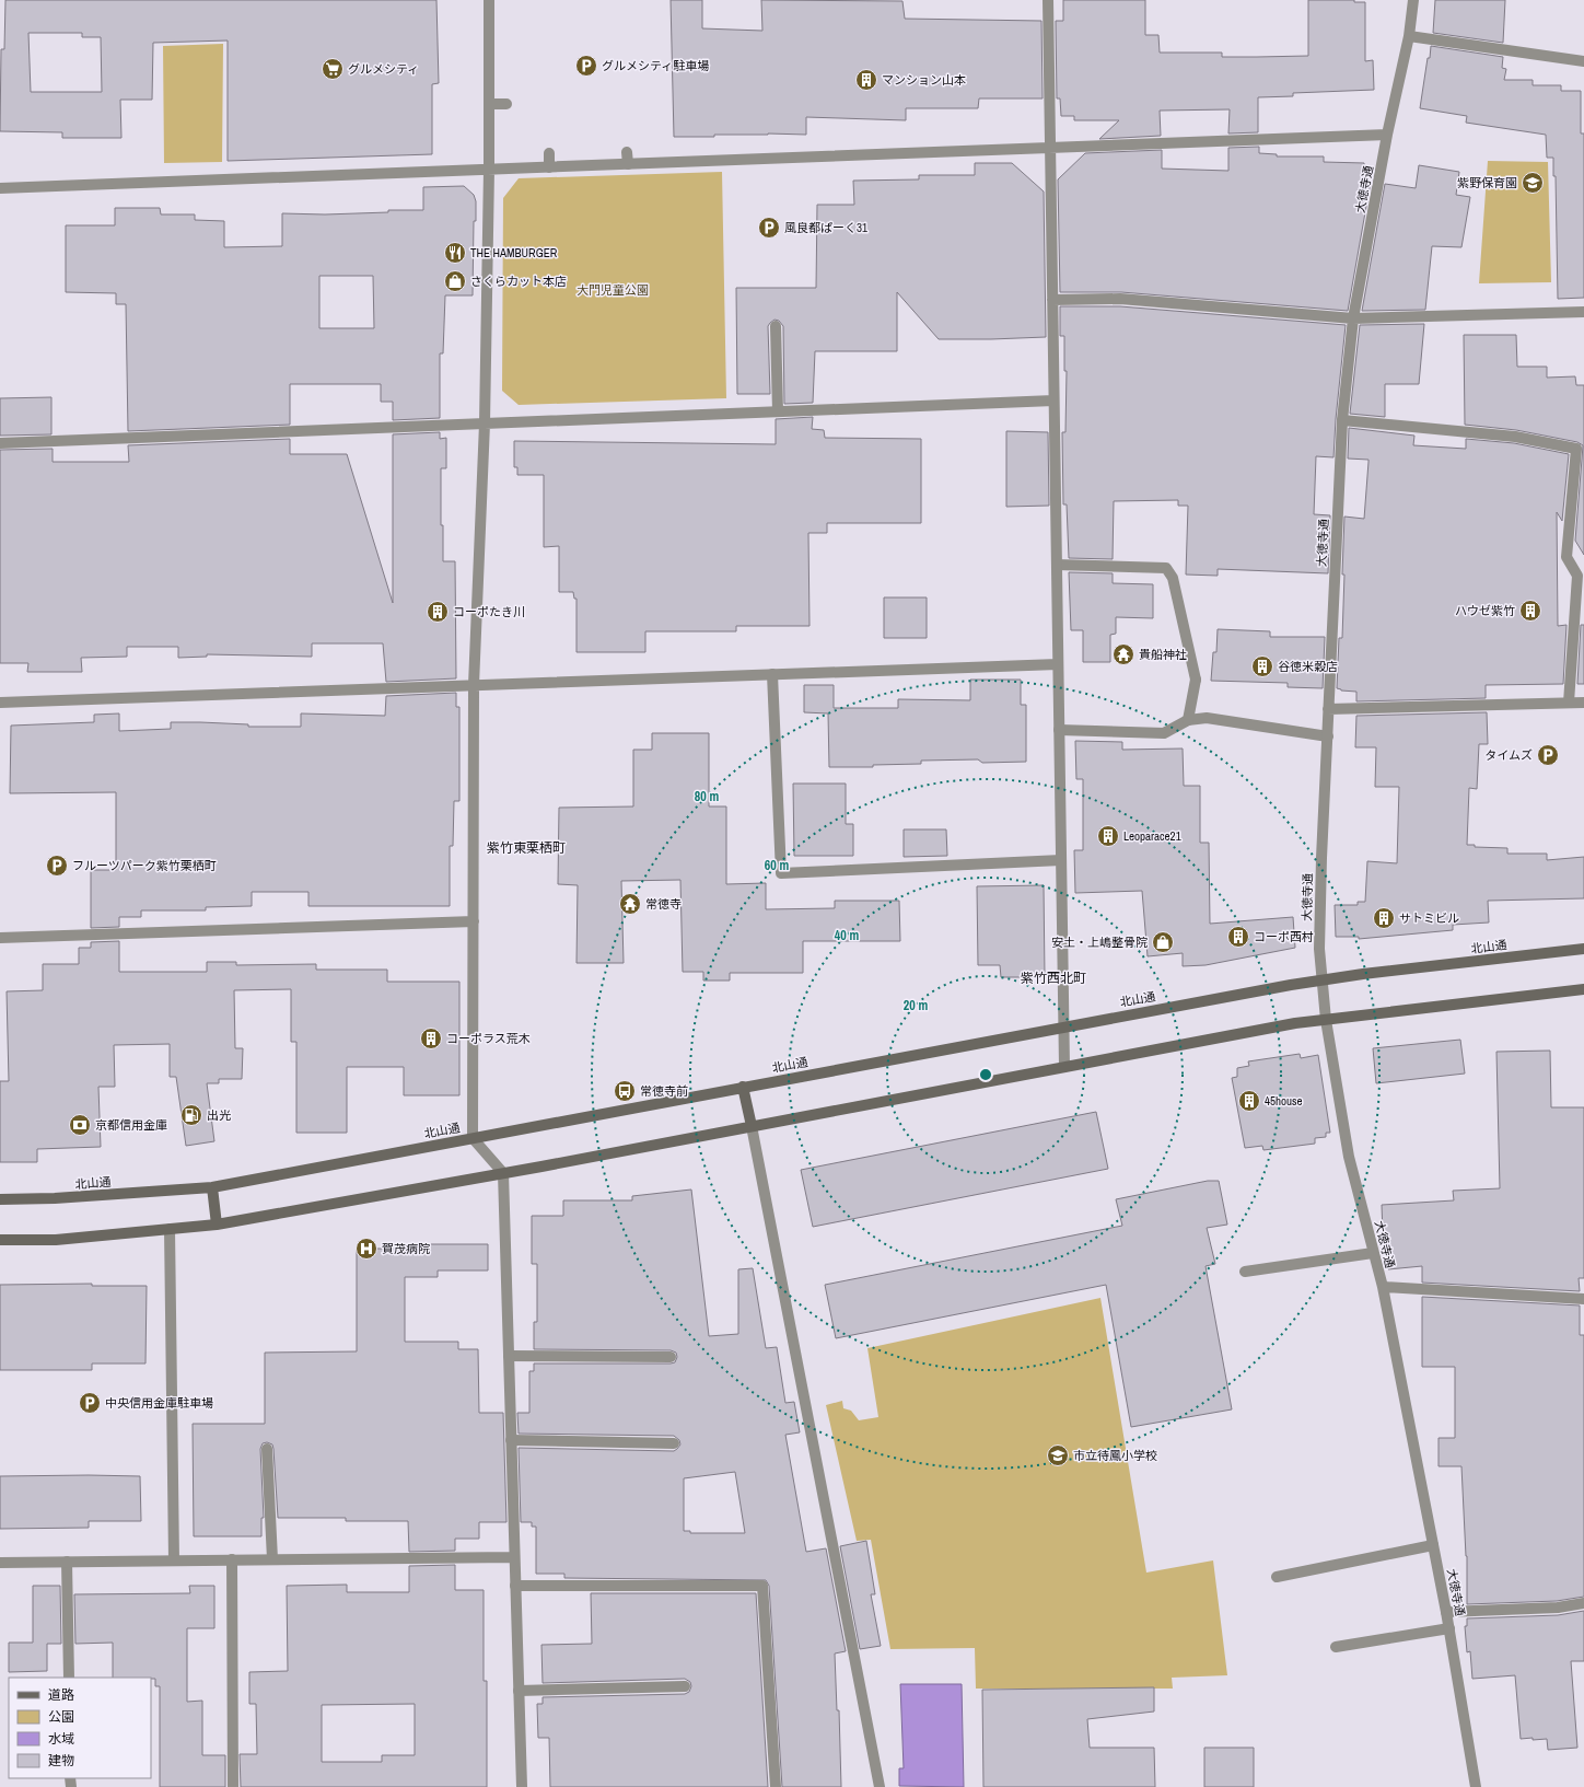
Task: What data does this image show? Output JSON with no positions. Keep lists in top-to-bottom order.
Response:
{
  "streets": {
    "street": ["大徳寺通", "北山通"]
  },
  "crossings": [
    ["大徳寺通", "北山通"]
  ],
  "districts": ["紫竹東栗栖町", "紫竹西北町"],
  "parks": ["大門児童公園"],
  "places": {
    "parking": [
      "グルメシティ駐車場",
      "風良都ぱーく31",
      "タイムズ",
      "フルーツパーク紫竹栗栖町",
      "中央信用金庫駐車場"
    ],
    "supermarket": ["グルメシティ"],
    "building": [
      "マンション山本",
      "ハウゼ紫竹",
      "コーポたき川",
      "谷徳米穀店",
      "Leoparace21",
      "サトミビル",
      "コーポ西村",
      "コーポラス荒木",
      "45house"
    ],
    "school or university": ["紫野保育園", "市立待鳳小学校"],
    "restaurant": ["THE HAMBURGER"],
    "shop": ["さくらカット本店", "安土・上嶋整骨院"],
    "temple": ["貴船神社", "常徳寺"],
    "bus stop": ["常徳寺前"],
    "fuel station": ["出光"],
    "bank": ["京都信用金庫"],
    "hospital": ["賀茂病院"]
  },
  "legend": [
    "道路",
    "公園",
    "水域",
    "建物"
  ],
  "rings": [
    "80 m",
    "60 m",
    "40 m",
    "20 m"
  ]
}
